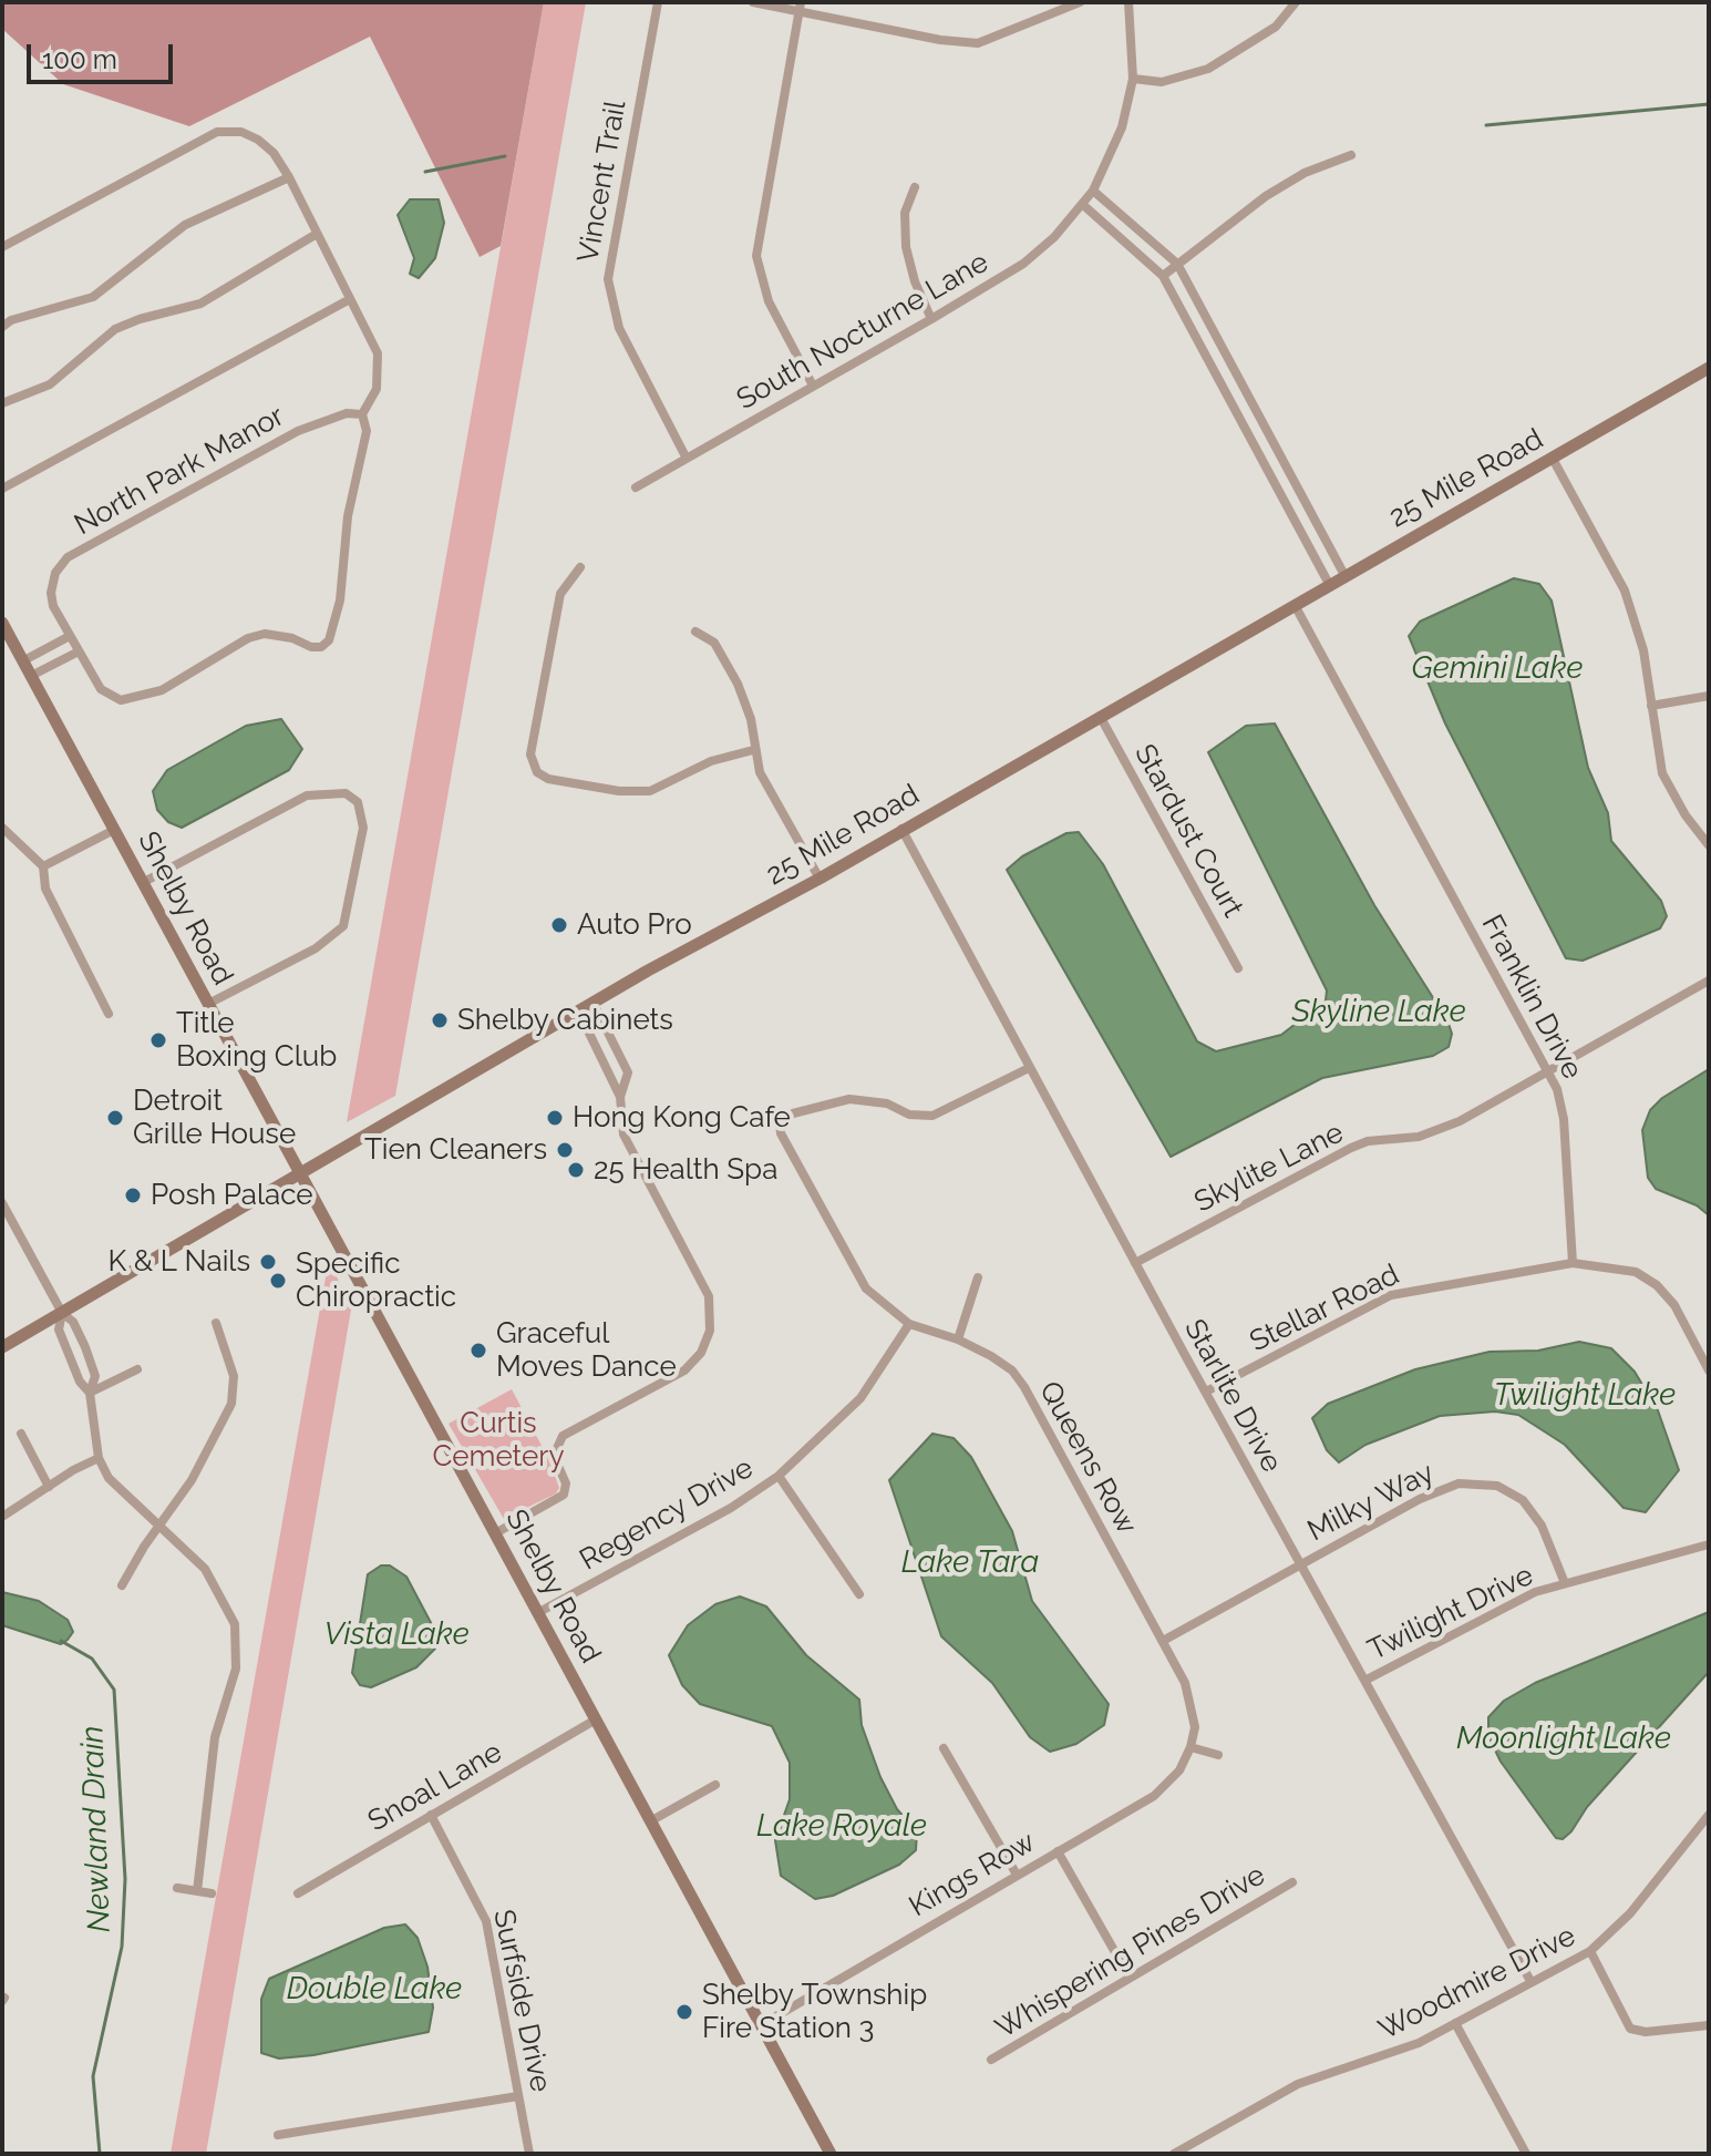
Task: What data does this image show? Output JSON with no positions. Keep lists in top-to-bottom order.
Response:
{
  "streets": {
    "street": [
      "Vincent Trail",
      "South Nocturne Lane",
      "North Park Manor",
      "25 Mile Road",
      "Stardust Court",
      "Shelby Road",
      "Franklin Drive",
      "Skylite Lane",
      "Stellar Road",
      "Starlite Drive",
      "Queens Row",
      "Milky Way",
      "Regency Drive",
      "Twilight Drive",
      "Snoal Lane",
      "Kings Row",
      "Whispering Pines Drive",
      "Woodmire Drive",
      "Surfside Drive"
    ]
  },
  "crossings": [
    ["Vincent Trail", "South Nocturne Lane"],
    ["25 Mile Road", "Stardust Court"],
    ["25 Mile Road", "Shelby Road"],
    ["25 Mile Road", "Franklin Drive"],
    ["25 Mile Road", "Starlite Drive"],
    ["Shelby Road", "Regency Drive"],
    ["Shelby Road", "Snoal Lane"],
    ["Shelby Road", "Kings Row"],
    ["Franklin Drive", "Skylite Lane"],
    ["Franklin Drive", "Stellar Road"],
    ["Skylite Lane", "Starlite Drive"],
    ["Stellar Road", "Starlite Drive"],
    ["Starlite Drive", "Queens Row"],
    ["Starlite Drive", "Milky Way"],
    ["Starlite Drive", "Twilight Drive"],
    ["Starlite Drive", "Woodmire Drive"],
    ["Queens Row", "Milky Way"],
    ["Queens Row", "Regency Drive"],
    ["Queens Row", "Kings Row"],
    ["Milky Way", "Twilight Drive"],
    ["Snoal Lane", "Surfside Drive"]
  ],
  "water": [
    "Gemini Lake",
    "Skyline Lake",
    "Twilight Lake",
    "Lake Tara",
    "Vista Lake",
    "Moonlight Lake",
    "Lake Royale",
    "Newland Drain",
    "Double Lake"
  ],
  "parks": ["Curtis Cemetery"],
  "places": [
    "Auto Pro",
    "Shelby Cabinets",
    "Title Boxing Club",
    "Detroit Grille House",
    "Hong Kong Cafe",
    "Tien Cleaners",
    "25 Health Spa",
    "Posh Palace",
    "K & L Nails",
    "Specific Chiropractic",
    "Graceful Moves Dance",
    "Shelby Township Fire Station 3"
  ],
  "scale_bar": "100 m"
}
